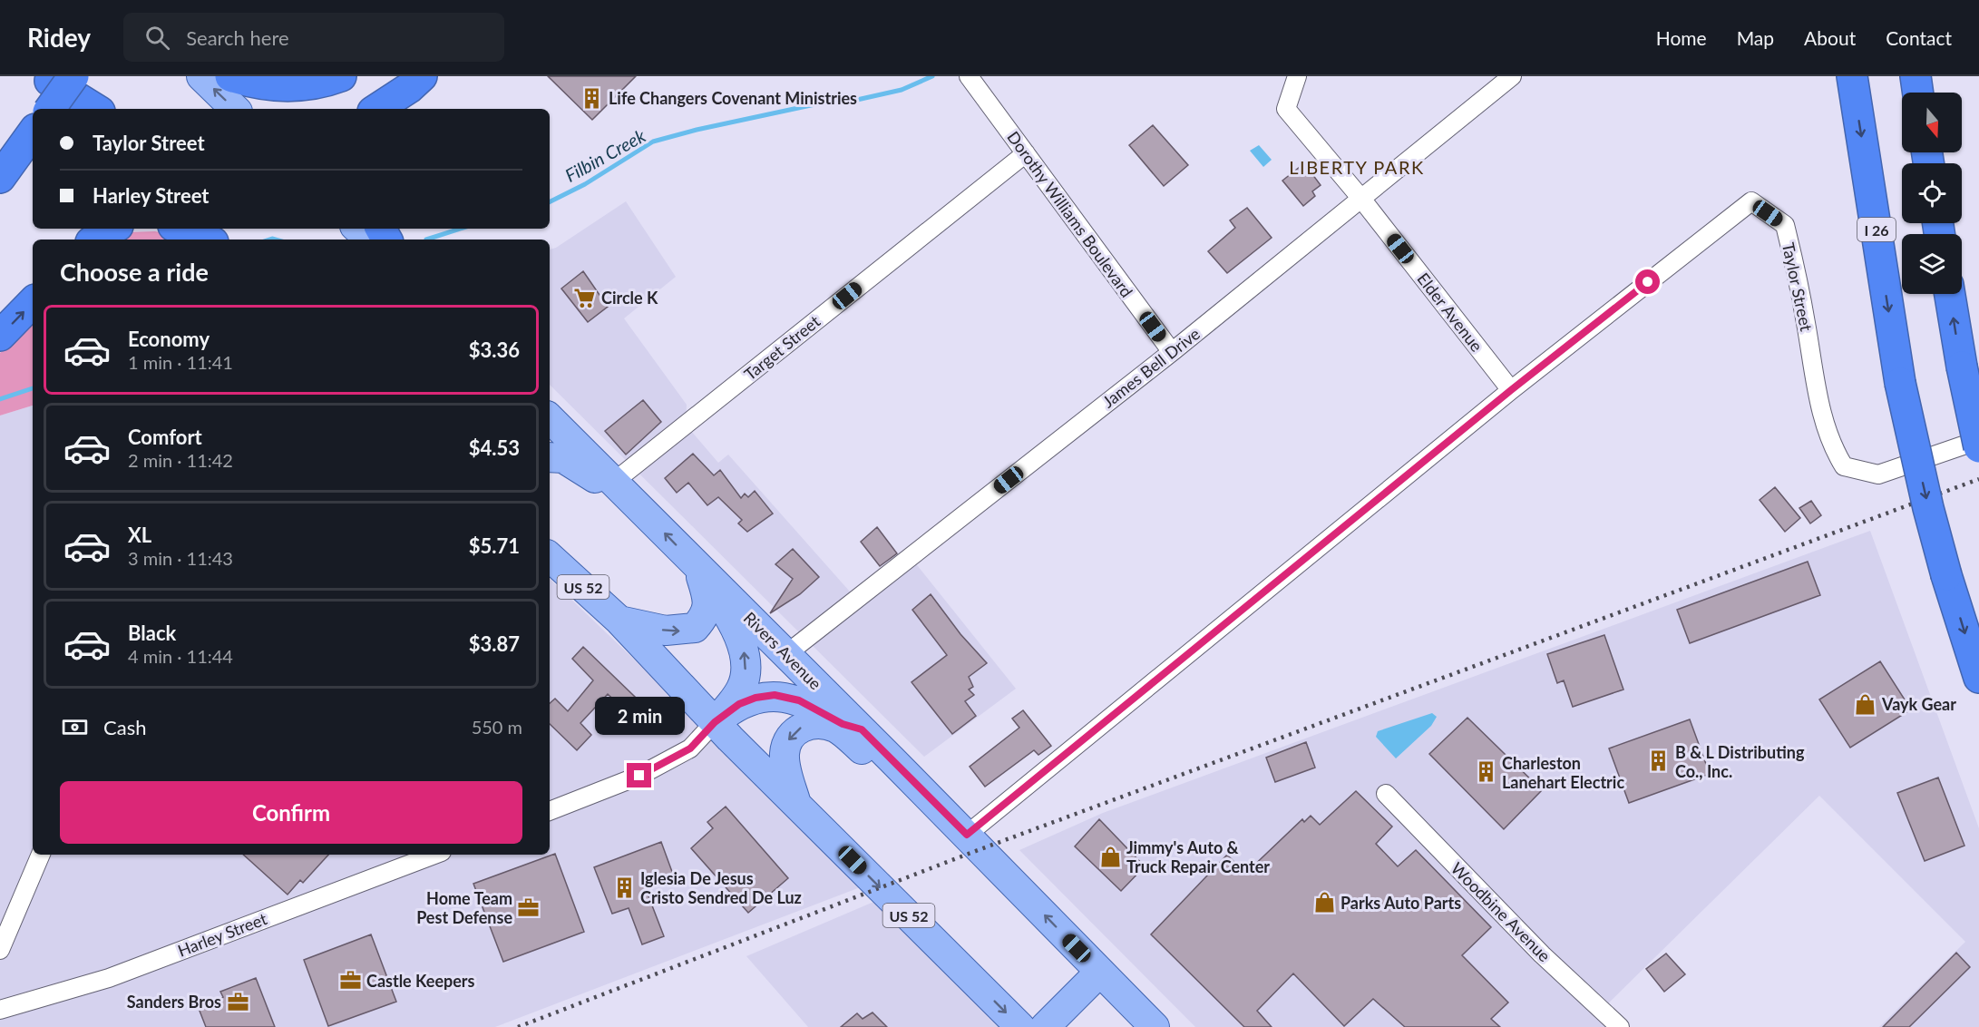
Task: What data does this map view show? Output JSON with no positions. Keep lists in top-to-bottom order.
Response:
{
  "streets": {
    "highway": ["I 26"],
    "main road": ["US 52", "Rivers Avenue"],
    "street": [
      "Dorothy Williams Boulevard",
      "Taylor Street",
      "Elder Avenue",
      "Target Street",
      "James Bell Drive",
      "Woodbine Avenue",
      "Harley Street"
    ]
  },
  "crossings": [
    ["Dorothy Williams Boulevard", "Target Street"],
    ["Dorothy Williams Boulevard", "James Bell Drive"],
    ["Taylor Street", "Elder Avenue"],
    ["Taylor Street", "Rivers Avenue"],
    ["Elder Avenue", "James Bell Drive"],
    ["Target Street", "Rivers Avenue"],
    ["James Bell Drive", "Rivers Avenue"]
  ],
  "districts": ["LIBERTY PARK"],
  "water": ["Filbin Creek"],
  "places": {
    "building": [
      "Life Changers Covenant Ministries",
      "B & L Distributing Co., Inc.",
      "Charleston Lanehart Electric",
      "Iglesia De Jesus Cristo Sendred De Luz"
    ],
    "supermarket": ["Circle K"],
    "shop": ["Vayk Gear", "Jimmy's Auto & Truck Repair Center", "Parks Auto Parts"],
    "office": ["Home Team Pest Defense", "Castle Keepers", "Sanders Bros"]
  },
  "north": "bottom",
  "page": {
    "header": "Ridey",
    "search": "Search here",
    "nav": [
      "Home",
      "Map",
      "About",
      "Contact"
    ],
    "banner": ["Taylor Street", "Harley Street"],
    "heading": "Choose a ride",
    "list": [
      {
        "name": "Economy",
        "note": "1 min · 11:41",
        "value": "$3.36"
      },
      {
        "name": "Comfort",
        "note": "2 min · 11:42",
        "value": "$4.53"
      },
      {
        "name": "XL",
        "note": "3 min · 11:43",
        "value": "$5.71"
      },
      {
        "name": "Black",
        "note": "4 min · 11:44",
        "value": "$3.87"
      }
    ],
    "bubble": "2 min",
    "pay": ["Cash", "550 m"],
    "buttons": "Confirm"
  }
}
